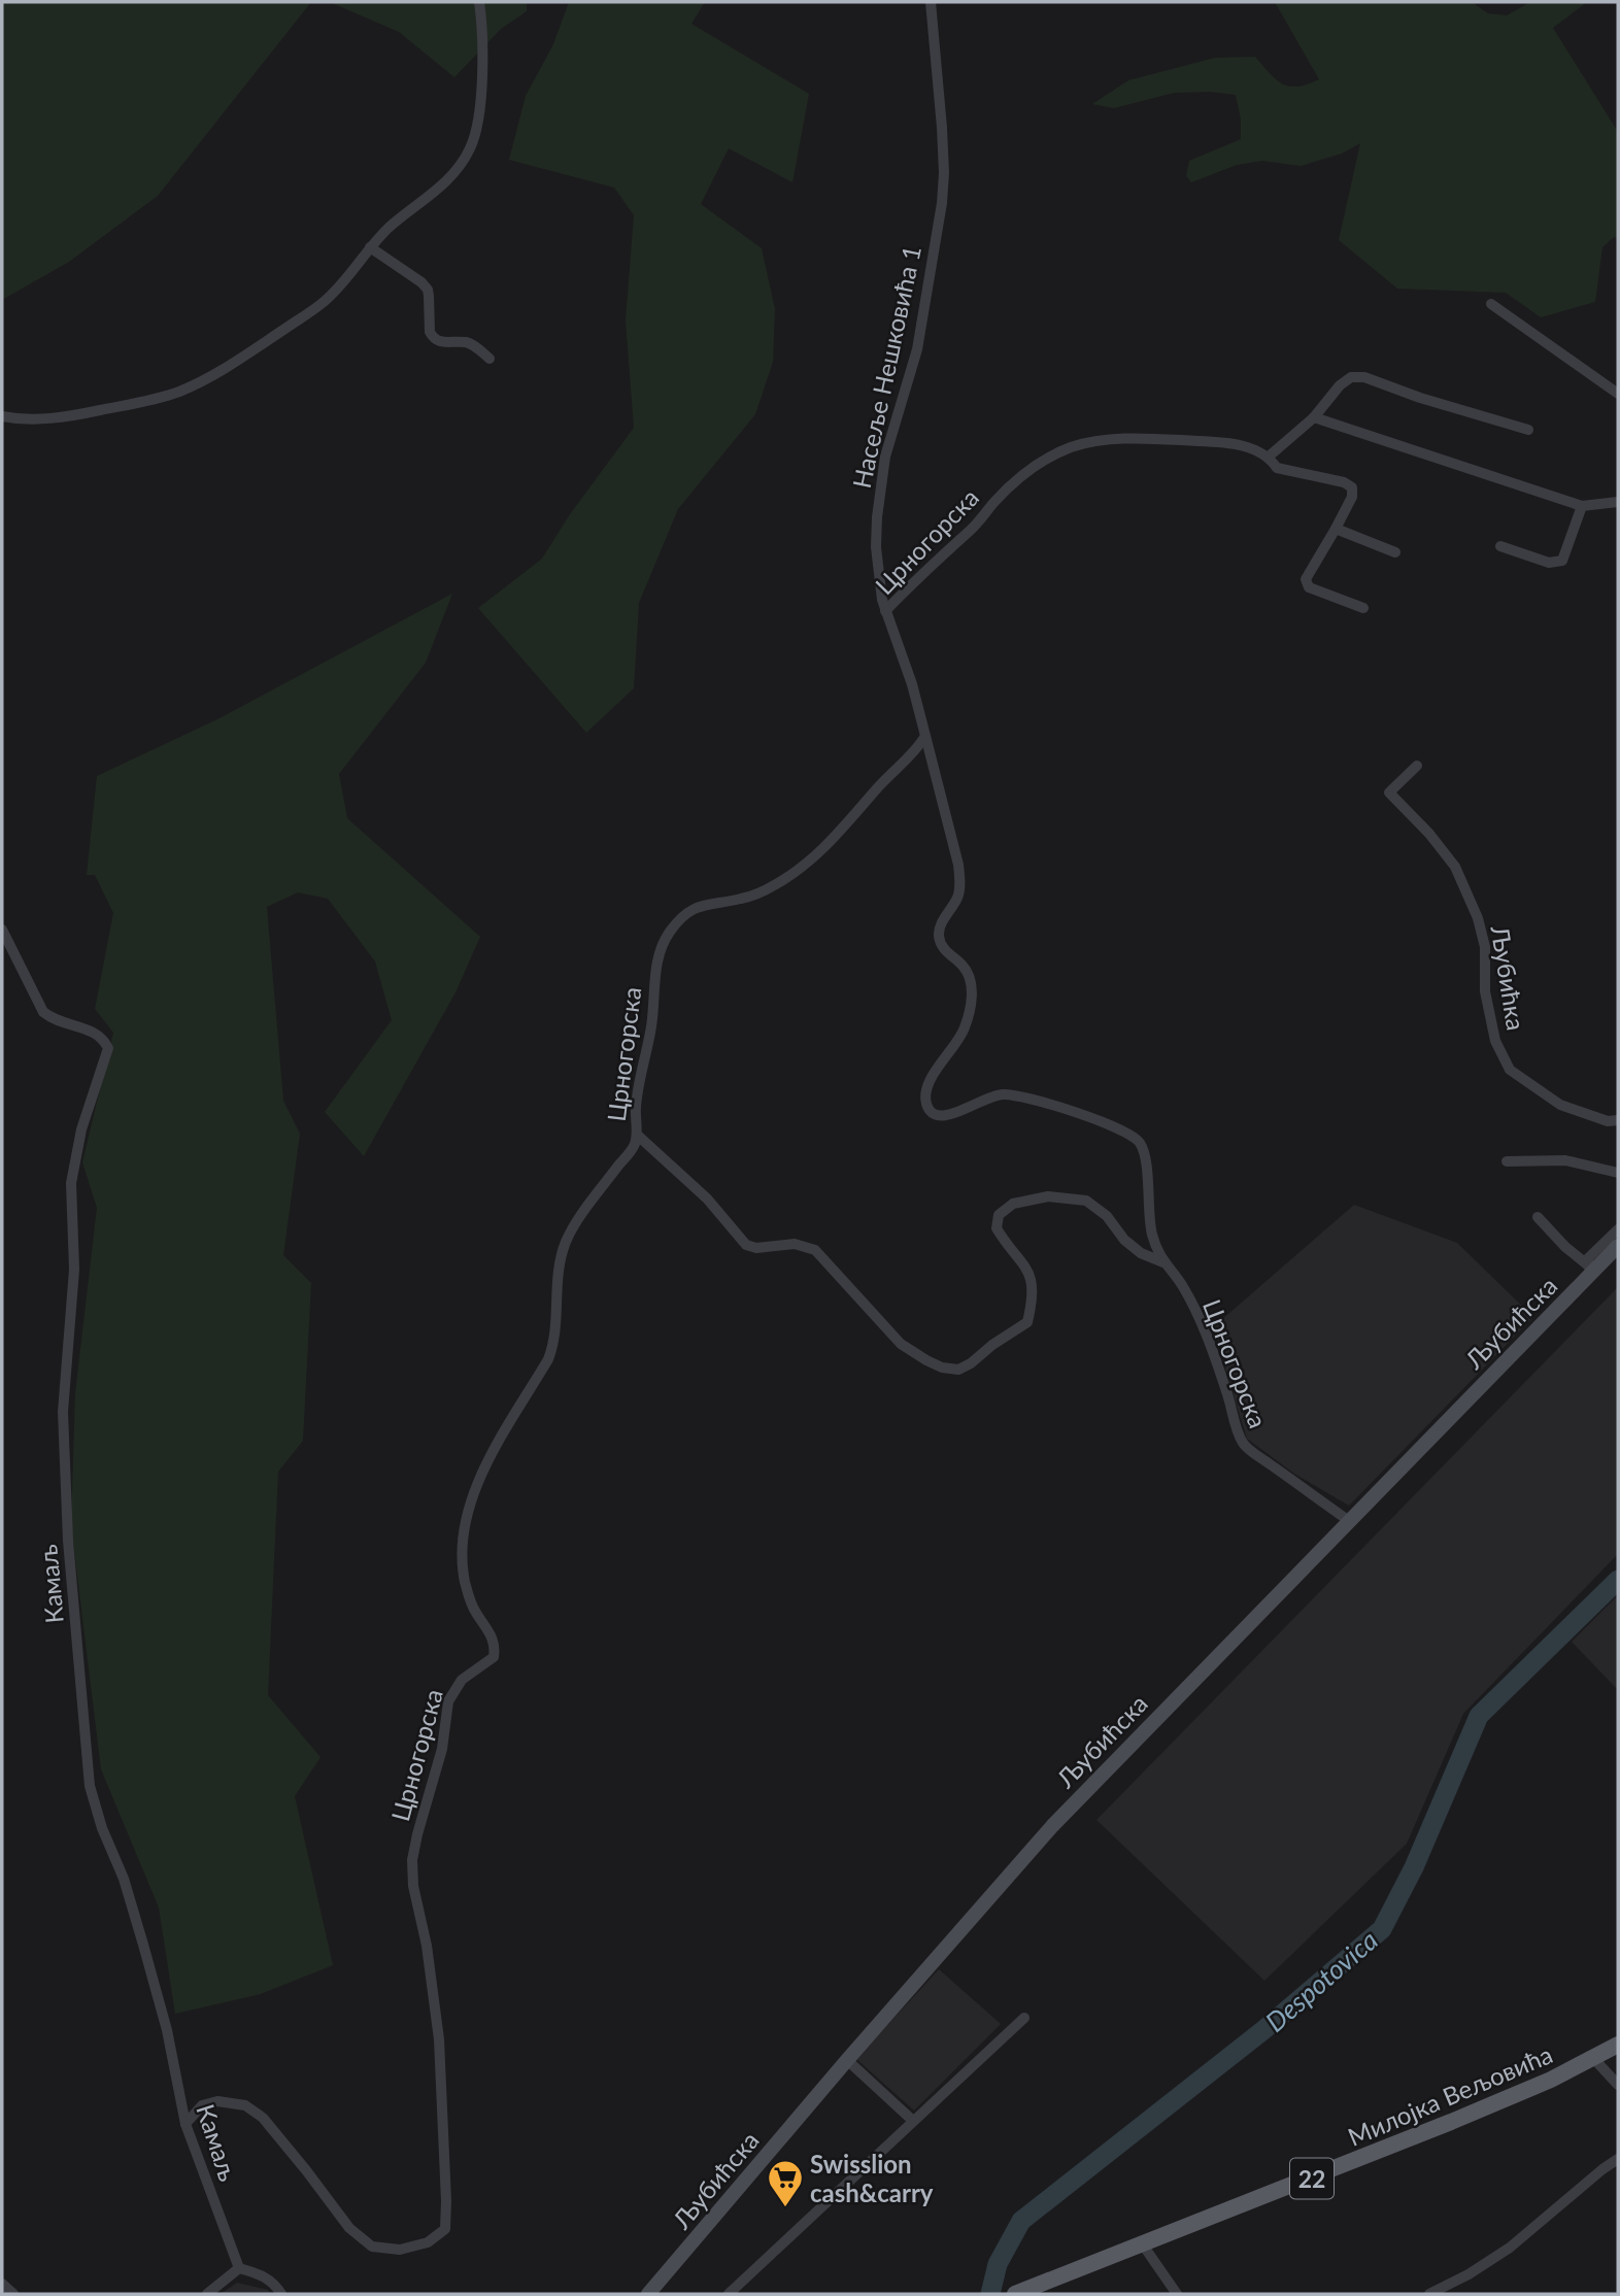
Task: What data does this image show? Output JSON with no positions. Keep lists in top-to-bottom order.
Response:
{
  "streets": {
    "main road": ["Милојка Вељовића", "22"],
    "street": [
      "Насеље Нешковића 1",
      "Црногорска",
      "Љубићка",
      "Љубићска",
      "Камаљ"
    ]
  },
  "crossings": [
    ["Насеље Нешковића 1", "Црногорска"],
    ["Црногорска", "Љубићска"],
    ["Црногорска", "Камаљ"]
  ],
  "water": ["Despotovica"],
  "places": {
    "supermarket": ["Swisslion cash&carry"]
  }
}
